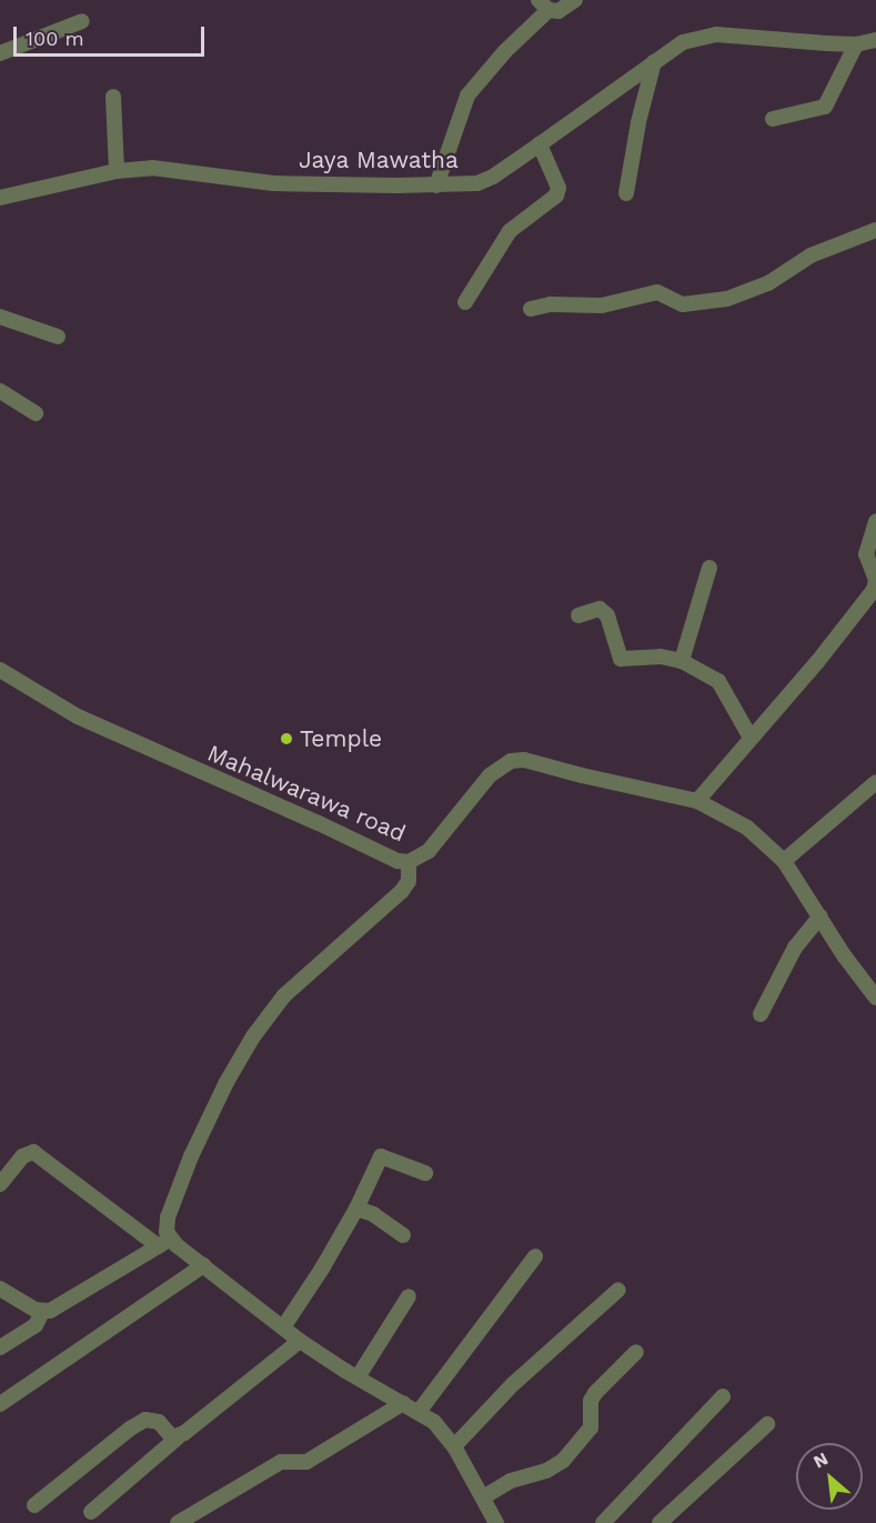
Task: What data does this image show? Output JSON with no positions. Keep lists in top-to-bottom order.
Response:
{
  "streets": {
    "street": ["Jaya Mawatha", "Mahalwarawa road"]
  },
  "places": ["Temple"],
  "scale_bar": "100 m",
  "north": "top left"
}
